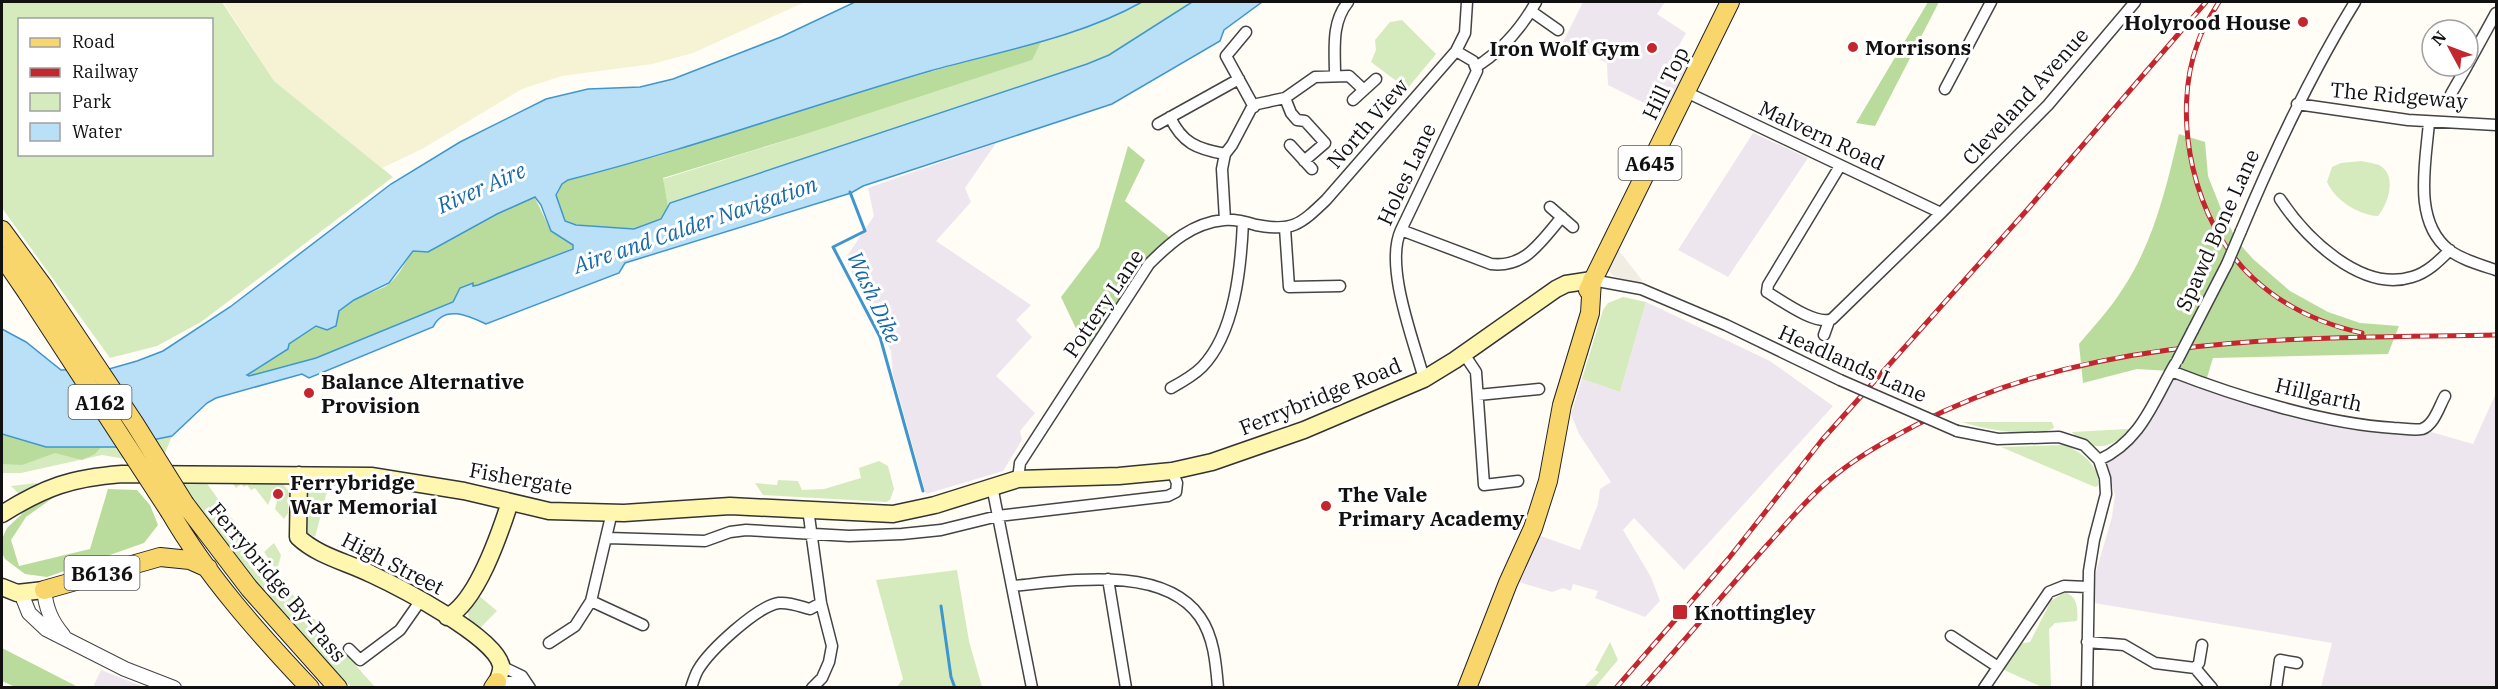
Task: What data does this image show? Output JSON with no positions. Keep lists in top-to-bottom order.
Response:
{
  "streets": {
    "main road": [
      "Hill Top",
      "A645",
      "Ferrybridge Road",
      "A162",
      "Fishergate",
      "High Street",
      "B6136",
      "Ferrybridge By-Pass"
    ],
    "street": [
      "The Ridgeway",
      "Cleveland Avenue",
      "North View",
      "Malvern Road",
      "Holes Lane",
      "Spawd Bone Lane",
      "Pottery Lane",
      "Headlands Lane",
      "Hillgarth"
    ]
  },
  "crossings": [
    ["Hill Top", "Malvern Road"],
    ["Hill Top", "A645"],
    ["Hill Top", "Headlands Lane"],
    ["Hill Top", "Ferrybridge Road"],
    ["The Ridgeway", "Spawd Bone Lane"],
    ["Cleveland Avenue", "Malvern Road"],
    ["North View", "Pottery Lane"],
    ["A645", "Headlands Lane"],
    ["A645", "Ferrybridge Road"],
    ["Holes Lane", "Ferrybridge Road"],
    ["Spawd Bone Lane", "Headlands Lane"],
    ["Spawd Bone Lane", "Hillgarth"],
    ["Pottery Lane", "Fishergate"],
    ["Headlands Lane", "Ferrybridge Road"],
    ["Ferrybridge Road", "Fishergate"],
    ["A162", "Ferrybridge By-Pass"],
    ["Fishergate", "High Street"]
  ],
  "water": ["River Aire", "Aire and Calder Navigation", "Wash Dike"],
  "places": {
    "other": [
      "Holyrood House",
      "Morrisons",
      "Iron Wolf Gym",
      "Balance Alternative Provision",
      "Ferrybridge War Memorial",
      "The Vale Primary Academy"
    ],
    "transit": ["Knottingley"]
  },
  "legend": [
    "Road",
    "Railway",
    "Park",
    "Water"
  ],
  "north": "top left"
}
